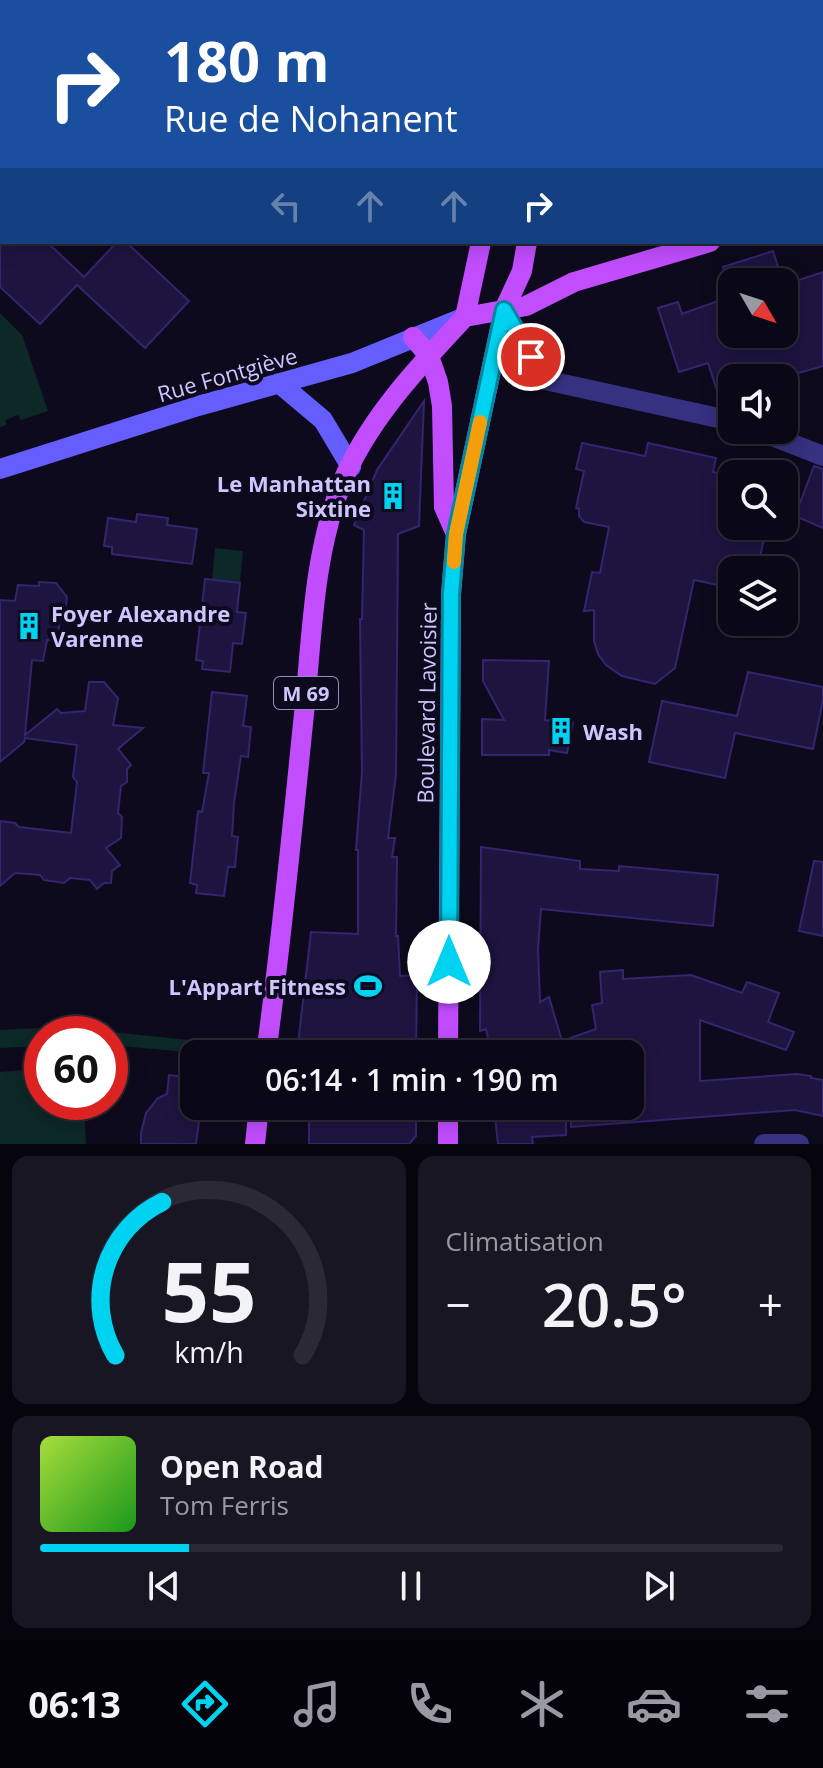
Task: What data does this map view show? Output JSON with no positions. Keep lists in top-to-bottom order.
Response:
{
  "streets": {
    "main road": ["Rue Fontgiève", "M 69", "Boulevard Lavoisier"]
  },
  "crossings": [
    ["Rue Fontgiève", "M 69"]
  ],
  "places": {
    "building": ["Le Manhattan Sixtine", "Foyer Alexandre Varenne", "Wash"],
    "sports": ["L'Appart Fitness"]
  },
  "north": "bottom right",
  "page": {
    "turn": ["180 m", "Rue de Nohanent"],
    "limit": "60",
    "trip": "06:14 · 1 min · 190 m",
    "tile": "Climatisation",
    "heat": ["−", "20.5°", "+"],
    "song": ["Open Road", "Tom Ferris"],
    "tabs": "06:13",
    "gauge": ["55", "km/h"]
  }
}
